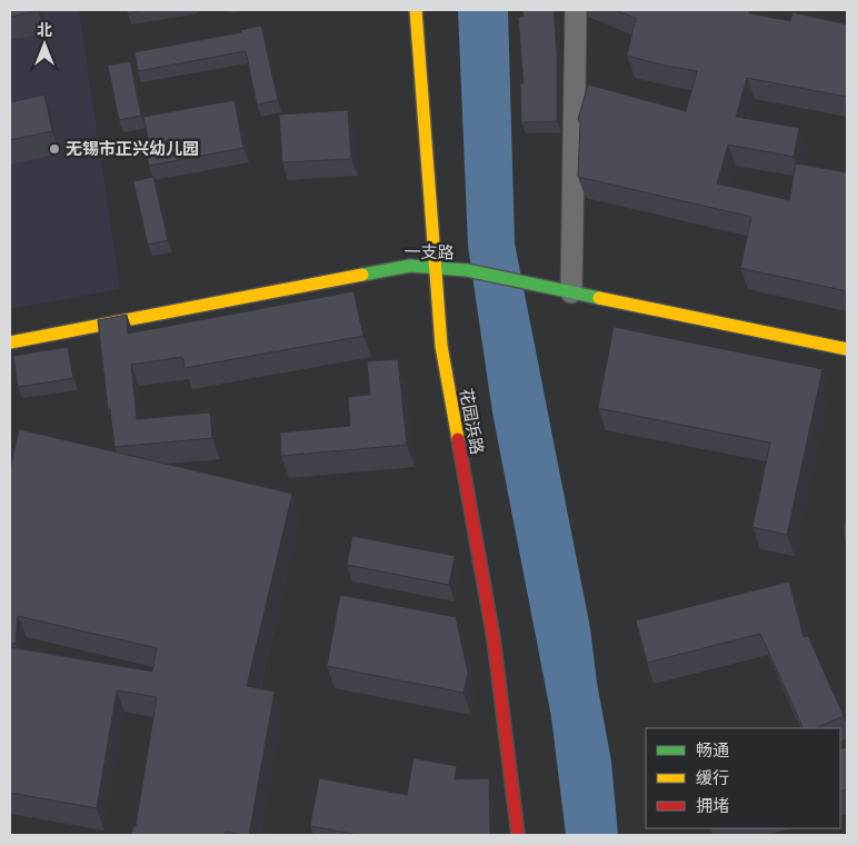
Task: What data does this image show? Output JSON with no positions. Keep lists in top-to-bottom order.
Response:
{
  "streets": {
    "street": ["一支路", "花园浜路"]
  },
  "crossings": [
    ["一支路", "花园浜路"]
  ],
  "places": ["无锡市正兴幼儿园"],
  "legend": ["畅通", "缓行", "拥堵"],
  "north": "top"
}
